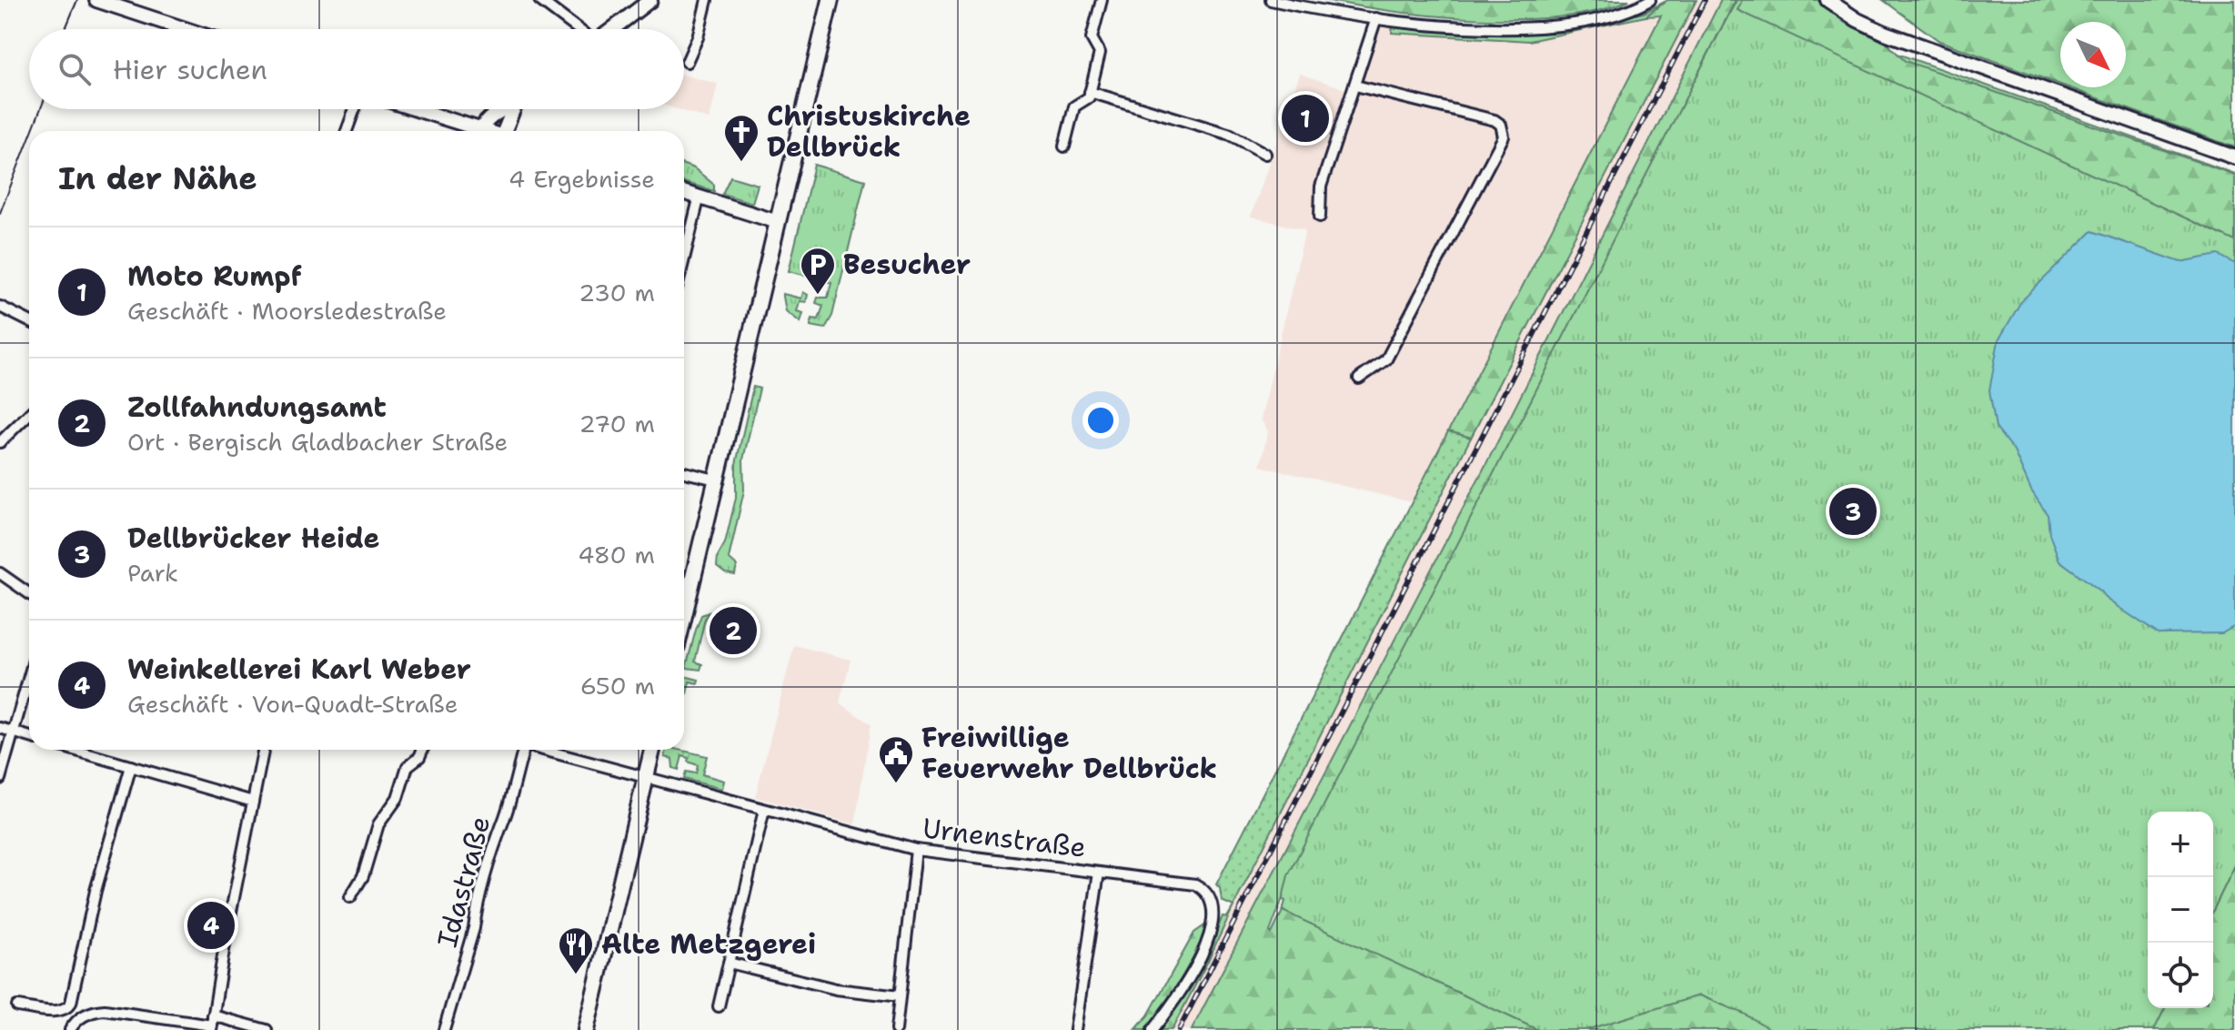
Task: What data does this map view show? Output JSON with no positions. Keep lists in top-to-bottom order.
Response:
{
  "streets": {
    "street": ["Urnenstraße", "Idastraße"]
  },
  "places": {
    "church": ["Christuskirche Dellbrück"],
    "parking": ["Besucher"],
    "public building": ["Freiwillige Feuerwehr Dellbrück"],
    "restaurant": ["Alte Metzgerei"]
  },
  "north": "bottom right",
  "page": {
    "search": "Hier suchen",
    "pins": [
      "1",
      "3",
      "2",
      "4"
    ],
    "heading": ["In der Nähe", "4 Ergebnisse"],
    "list": [
      {
        "mark": "1",
        "name": "Moto Rumpf",
        "note": "Geschäft · Moorsledestraße",
        "value": "230 m"
      },
      {
        "mark": "2",
        "name": "Zollfahndungsamt",
        "note": "Ort · Bergisch Gladbacher Straße",
        "value": "270 m"
      },
      {
        "mark": "3",
        "name": "Dellbrücker Heide",
        "note": "Park",
        "value": "480 m"
      },
      {
        "mark": "4",
        "name": "Weinkellerei Karl Weber",
        "note": "Geschäft · Von-Quadt-Straße",
        "value": "650 m"
      }
    ],
    "map_buttons": ["+", "−"]
  }
}
